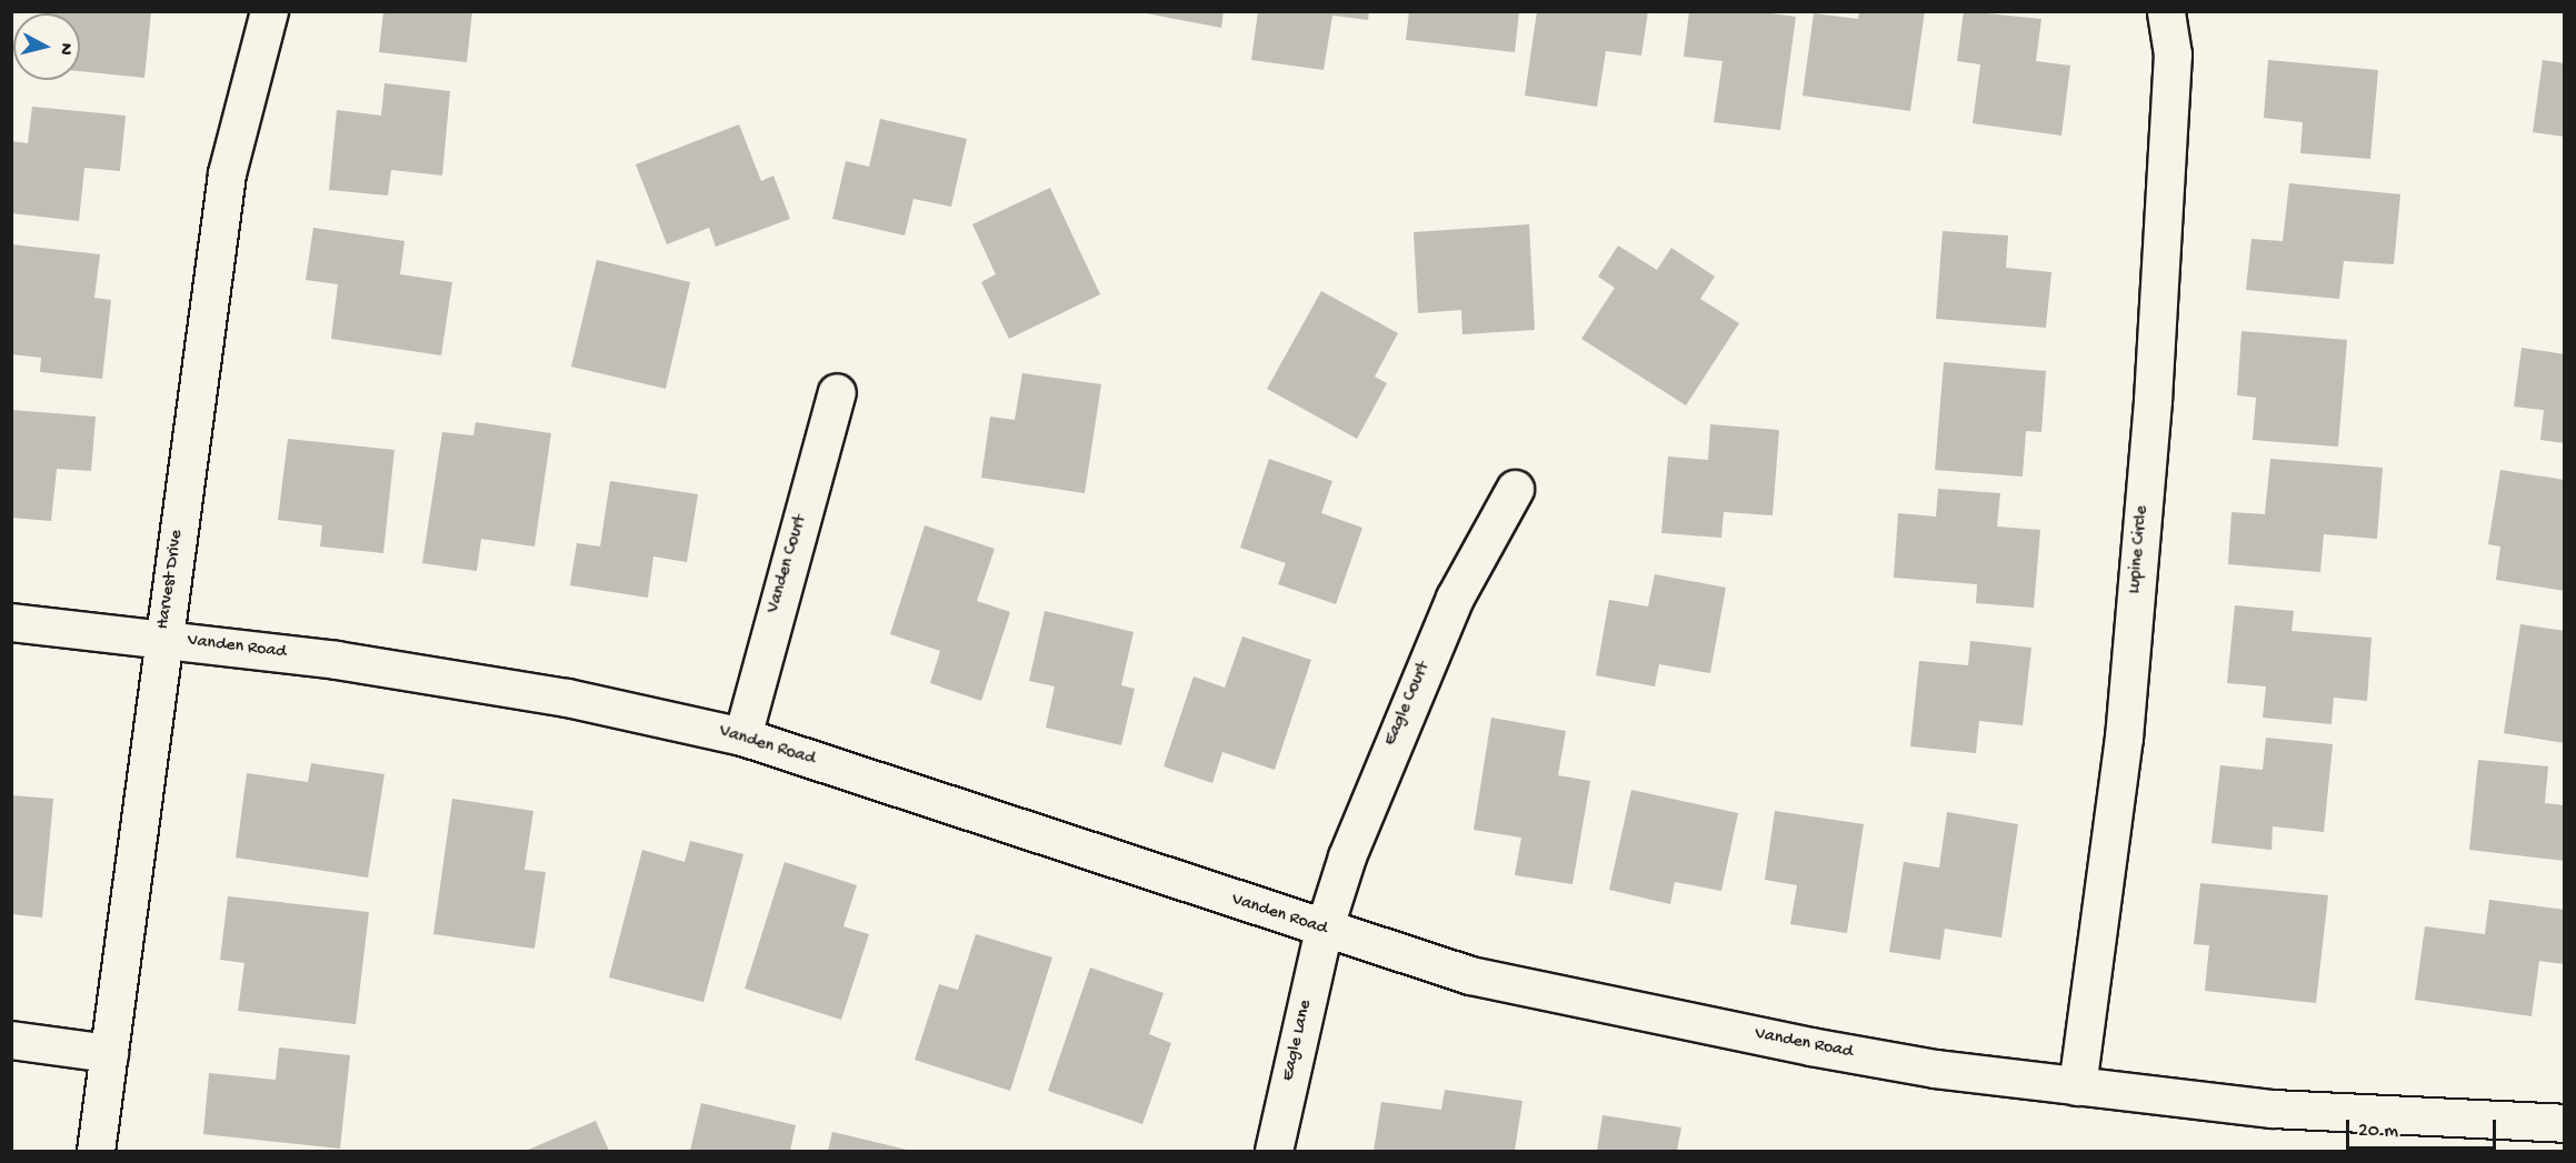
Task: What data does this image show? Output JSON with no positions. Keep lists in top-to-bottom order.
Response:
{
  "streets": {
    "street": [
      "Lupine Circle",
      "Vanden Court",
      "Harvest Drive",
      "Vanden Road",
      "Eagle Court",
      "Eagle Lane"
    ]
  },
  "crossings": [
    ["Lupine Circle", "Vanden Road"],
    ["Vanden Court", "Vanden Road"],
    ["Harvest Drive", "Vanden Road"],
    ["Vanden Road", "Eagle Court"],
    ["Vanden Road", "Eagle Lane"],
    ["Eagle Court", "Eagle Lane"]
  ],
  "scale_bar": "20 m",
  "north": "right"
}
